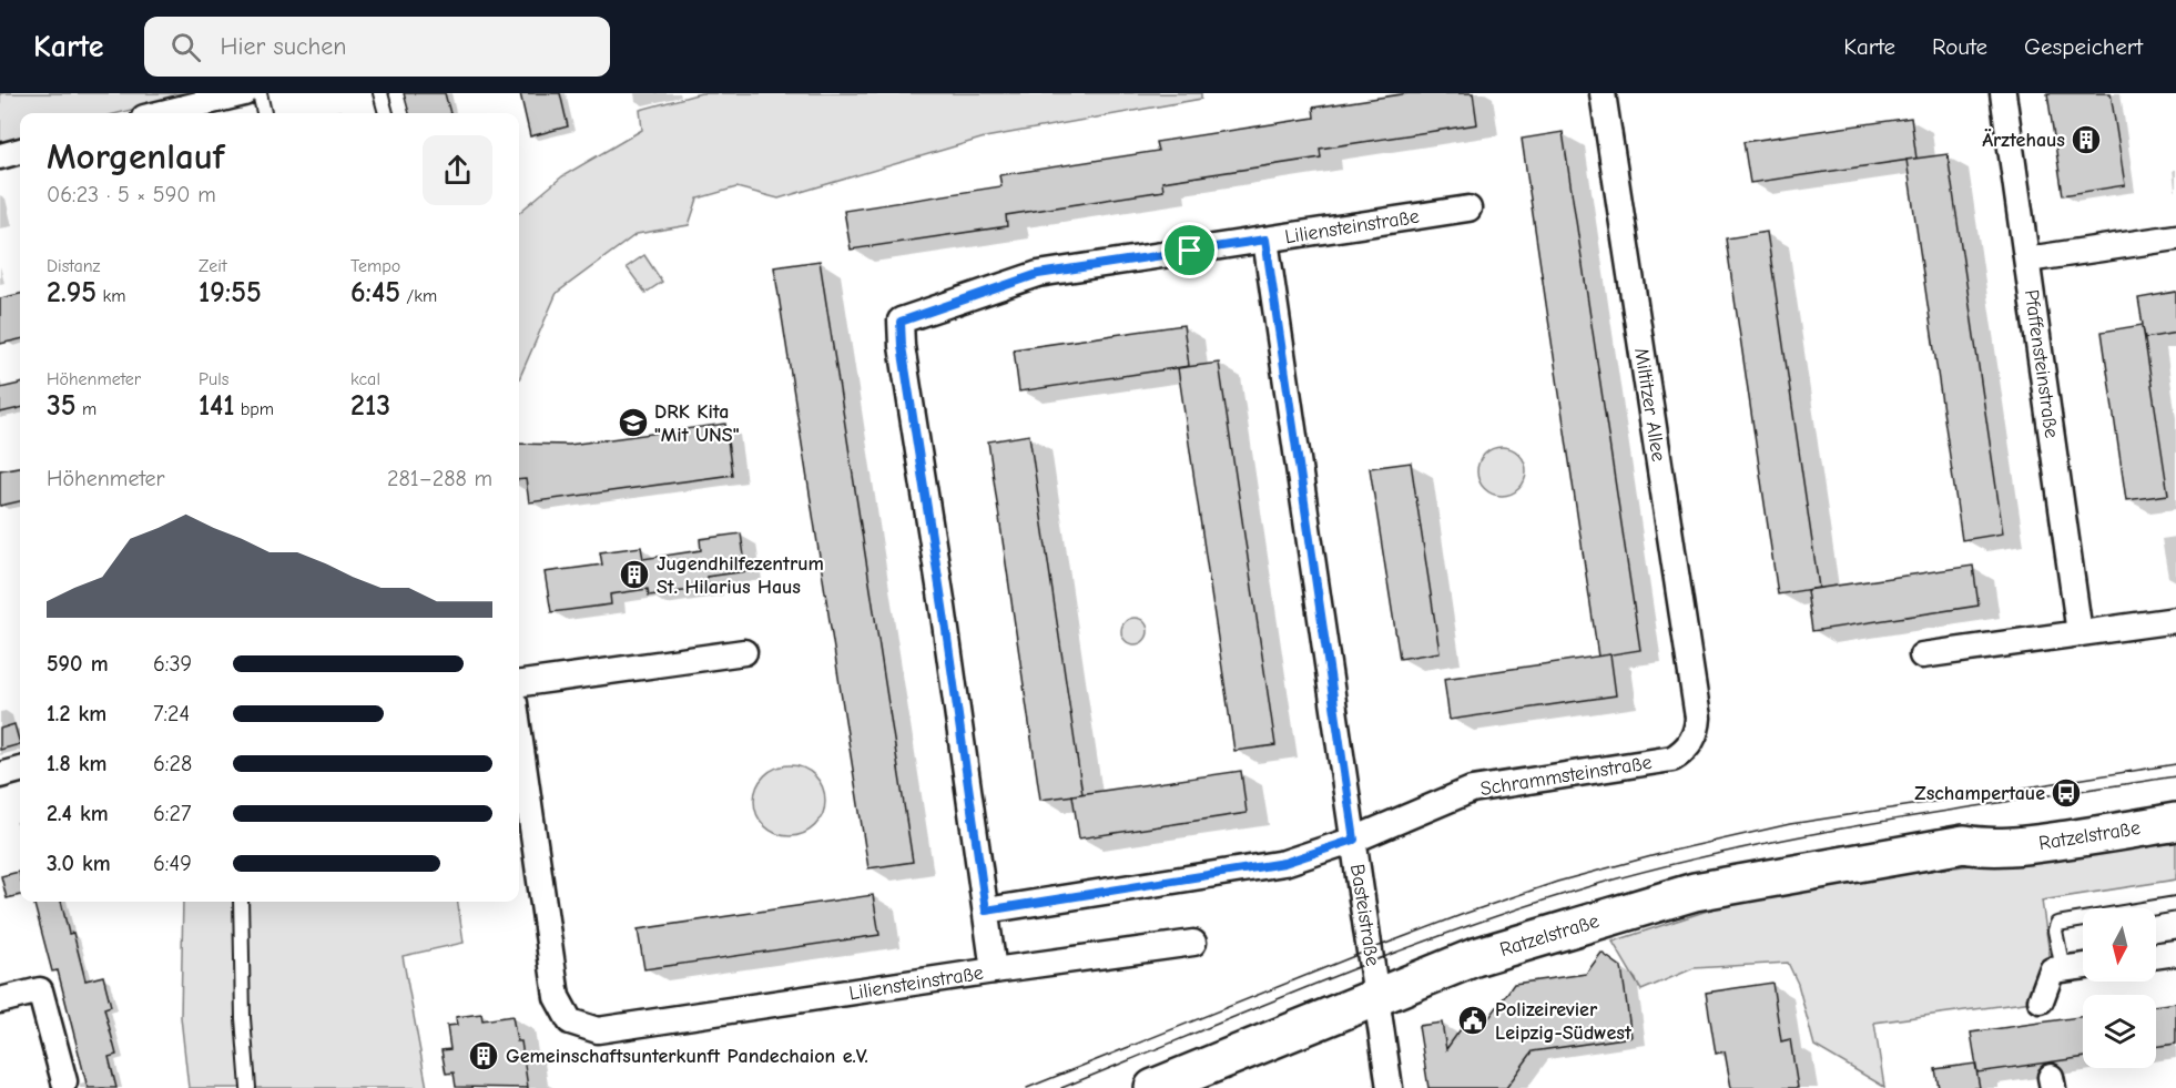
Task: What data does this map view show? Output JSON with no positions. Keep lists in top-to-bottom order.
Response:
{
  "streets": {
    "main road": ["Ratzelstraße"],
    "street": [
      "Liliensteinstraße",
      "Pfaffensteinstraße",
      "Miltitzer Allee",
      "Schrammsteinstraße",
      "Basteistraße"
    ]
  },
  "crossings": [
    ["Liliensteinstraße", "Schrammsteinstraße"],
    ["Liliensteinstraße", "Basteistraße"],
    ["Miltitzer Allee", "Schrammsteinstraße"],
    ["Schrammsteinstraße", "Basteistraße"],
    ["Ratzelstraße", "Basteistraße"]
  ],
  "places": {
    "building": ["Ärztehaus", "Jugendhilfezentrum St. Hilarius Haus", "Gemeinschaftsunterkunft Pandechaion e.V."],
    "school or university": ["DRK Kita \"Mit UNS\""],
    "bus stop": ["Zschampertaue"],
    "public building": ["Polizeirevier Leipzig-Südwest"]
  },
  "north": "bottom",
  "page": {
    "header": "Karte",
    "search": "Hier suchen",
    "nav": ["Karte", "Route", "Gespeichert"],
    "heading": ["Morgenlauf", "06:23 · 5 × 590 m"],
    "stats": [
      ["Distanz", "2.95 km"],
      ["Zeit", "19:55"],
      ["Tempo", "6:45 /km"],
      ["Höhenmeter", "35 m"],
      ["Puls", "141 bpm"],
      ["kcal", "213"]
    ],
    "chart": ["Höhenmeter", "281–288 m"],
    "list": [
      {
        "name": "590 m",
        "note": "6:39"
      },
      {
        "name": "1.2 km",
        "note": "7:24"
      },
      {
        "name": "1.8 km",
        "note": "6:28"
      },
      {
        "name": "2.4 km",
        "note": "6:27"
      },
      {
        "name": "3.0 km",
        "note": "6:49"
      }
    ]
  }
}
